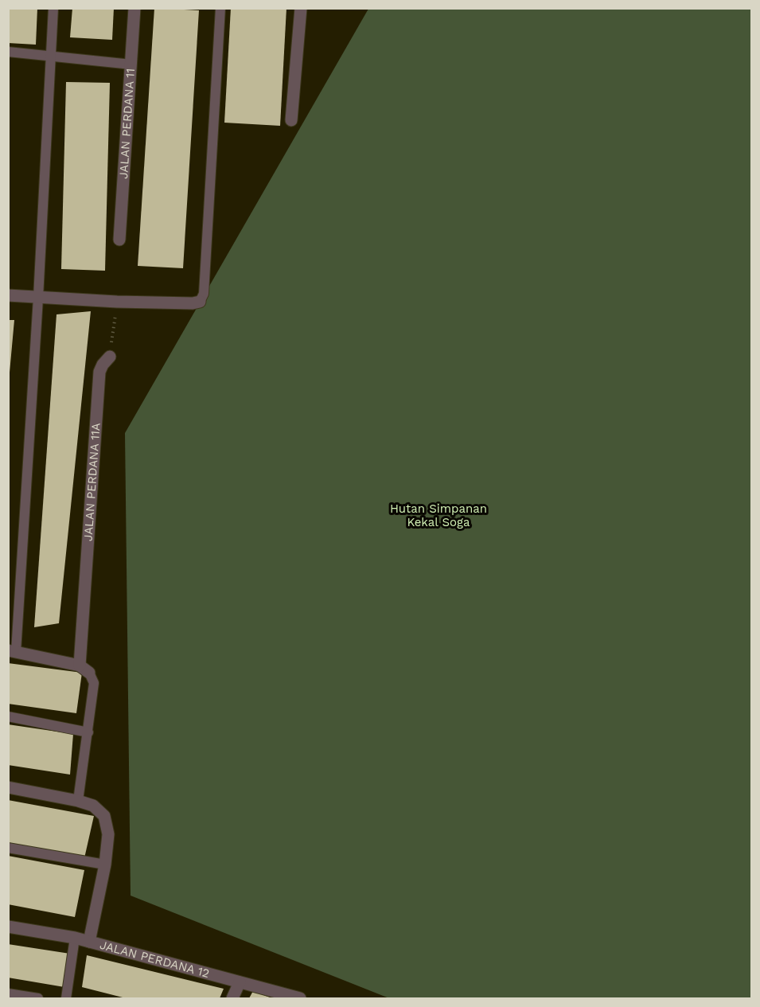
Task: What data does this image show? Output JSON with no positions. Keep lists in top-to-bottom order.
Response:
{
  "streets": {
    "street": ["JALAN PERDANA 11", "JALAN PERDANA 11A", "JALAN PERDANA 12"]
  },
  "parks": ["Hutan Simpanan Kekal Soga"]
}
